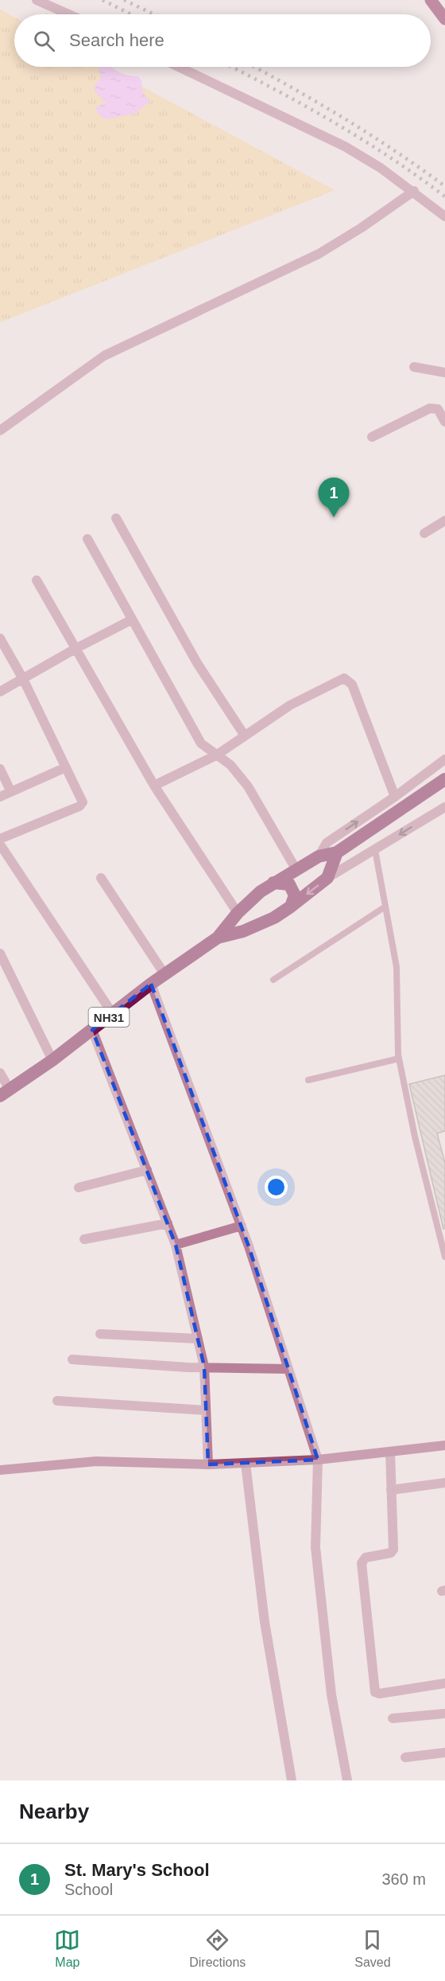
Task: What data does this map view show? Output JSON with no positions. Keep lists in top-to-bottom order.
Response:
{
  "streets": {
    "highway": ["NH31"]
  },
  "page": {
    "search": "Search here",
    "pins": "1",
    "heading": "Nearby",
    "list": [
      {
        "mark": "1",
        "name": "St. Mary's School",
        "note": "School",
        "value": "360 m"
      }
    ],
    "nav": ["Map", "Directions", "Saved"]
  }
}
